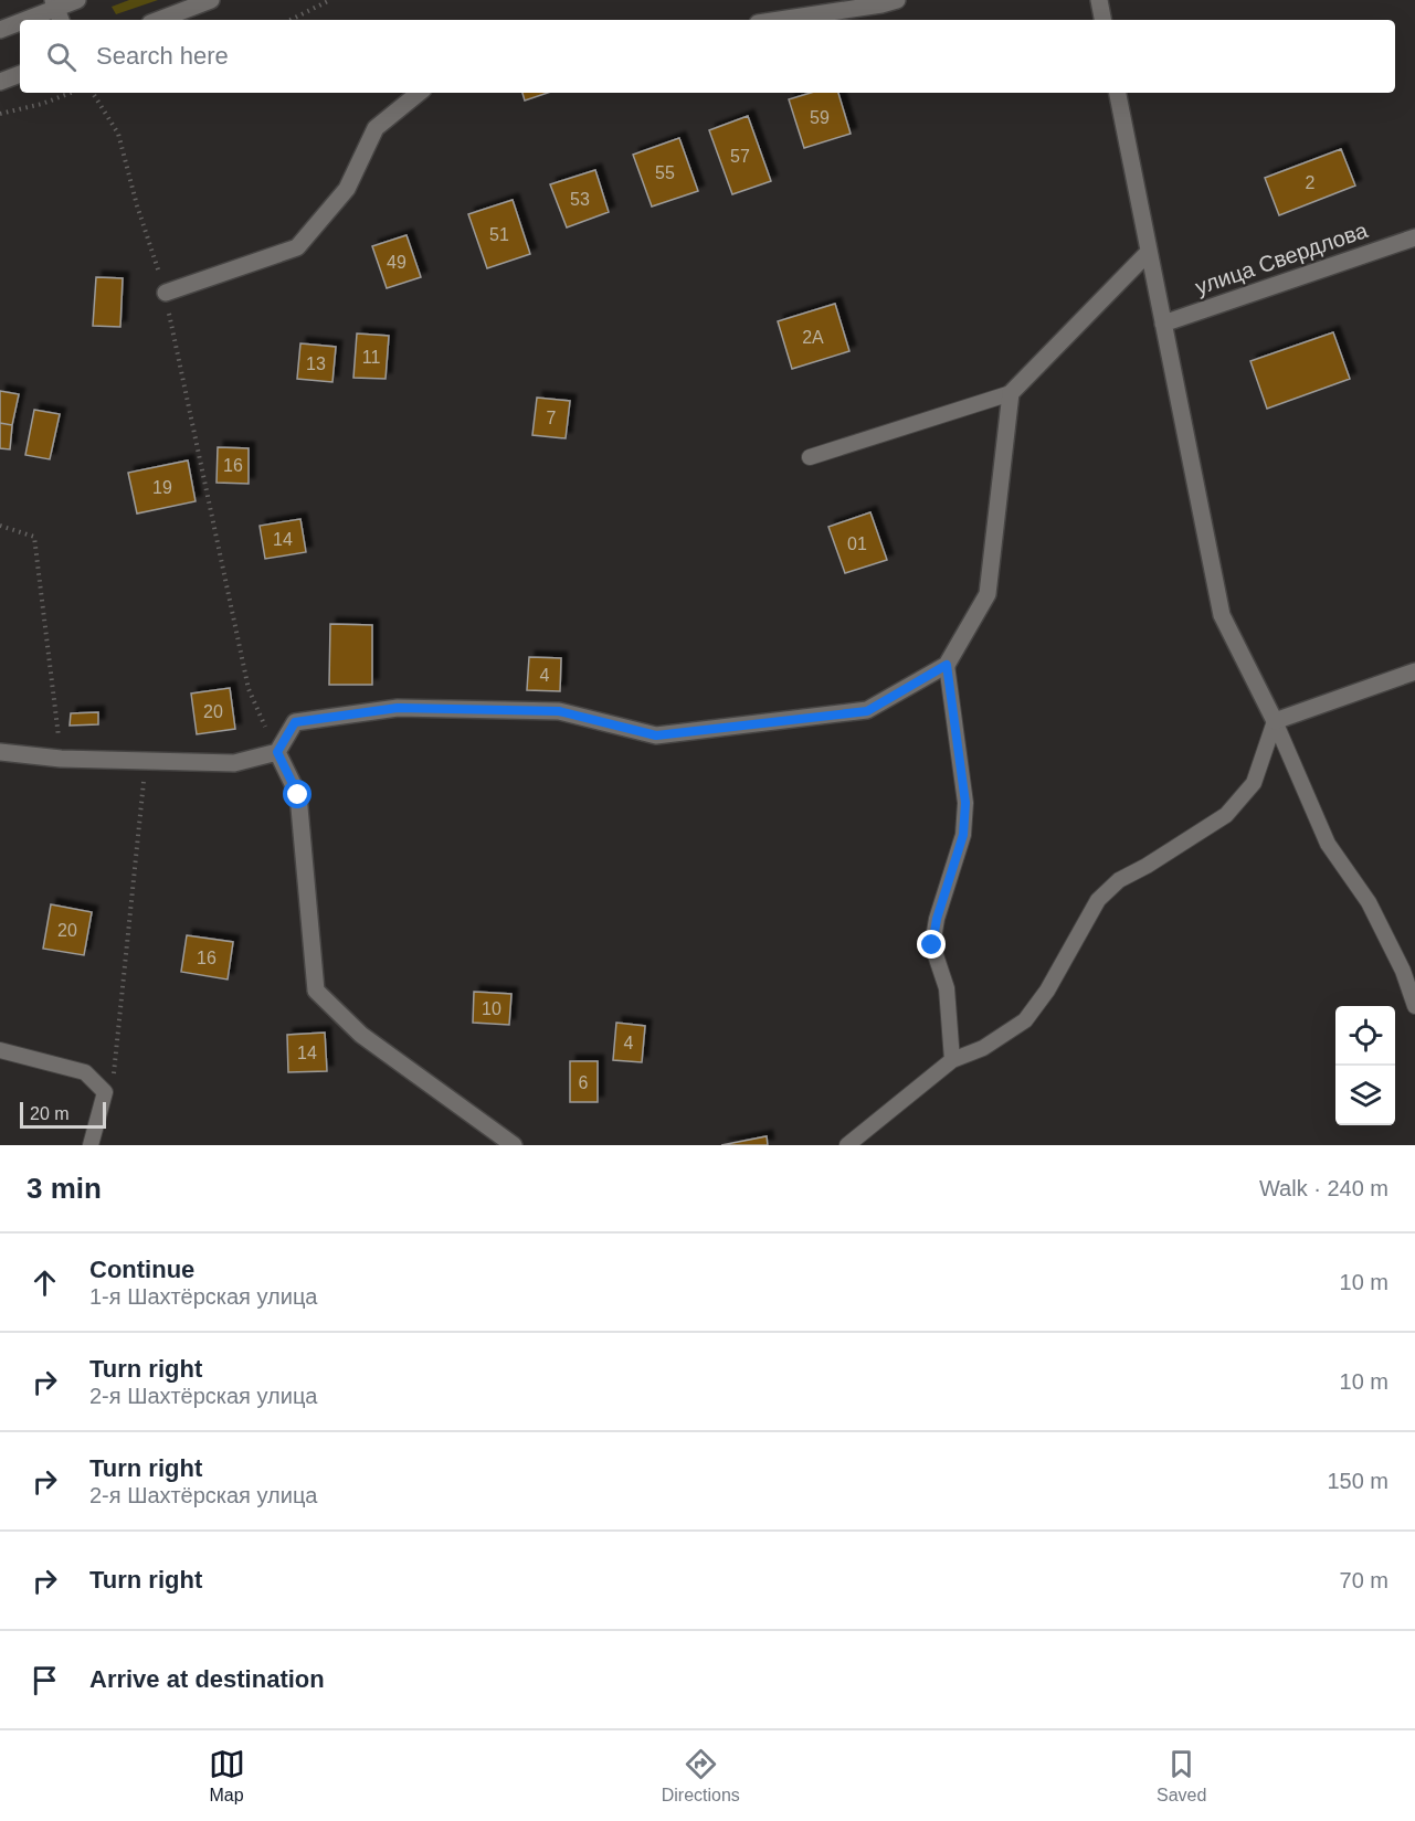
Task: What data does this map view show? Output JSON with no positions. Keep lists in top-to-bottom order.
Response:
{
  "streets": {
    "street": ["улица Свердлова"]
  },
  "house_numbers": [
    "59",
    "57",
    "55",
    "2",
    "53",
    "51",
    "49",
    "2А",
    "11",
    "13",
    "7",
    "16",
    "19",
    "14",
    "01",
    "4",
    "20",
    "20",
    "16",
    "10",
    "4",
    "14",
    "6"
  ],
  "scale_bar": "20 m",
  "page": {
    "search": "Search here",
    "scale": "20 m",
    "heading": ["3 min", "Walk · 240 m"],
    "list": [
      ["Continue", "1-я Шахтёрская улица", "10 m"],
      ["Turn right", "2-я Шахтёрская улица", "10 m"],
      ["Turn right", "2-я Шахтёрская улица", "150 m"],
      ["Turn right", "70 m"],
      "Arrive at destination"
    ],
    "nav": ["Map", "Directions", "Saved"]
  }
}
